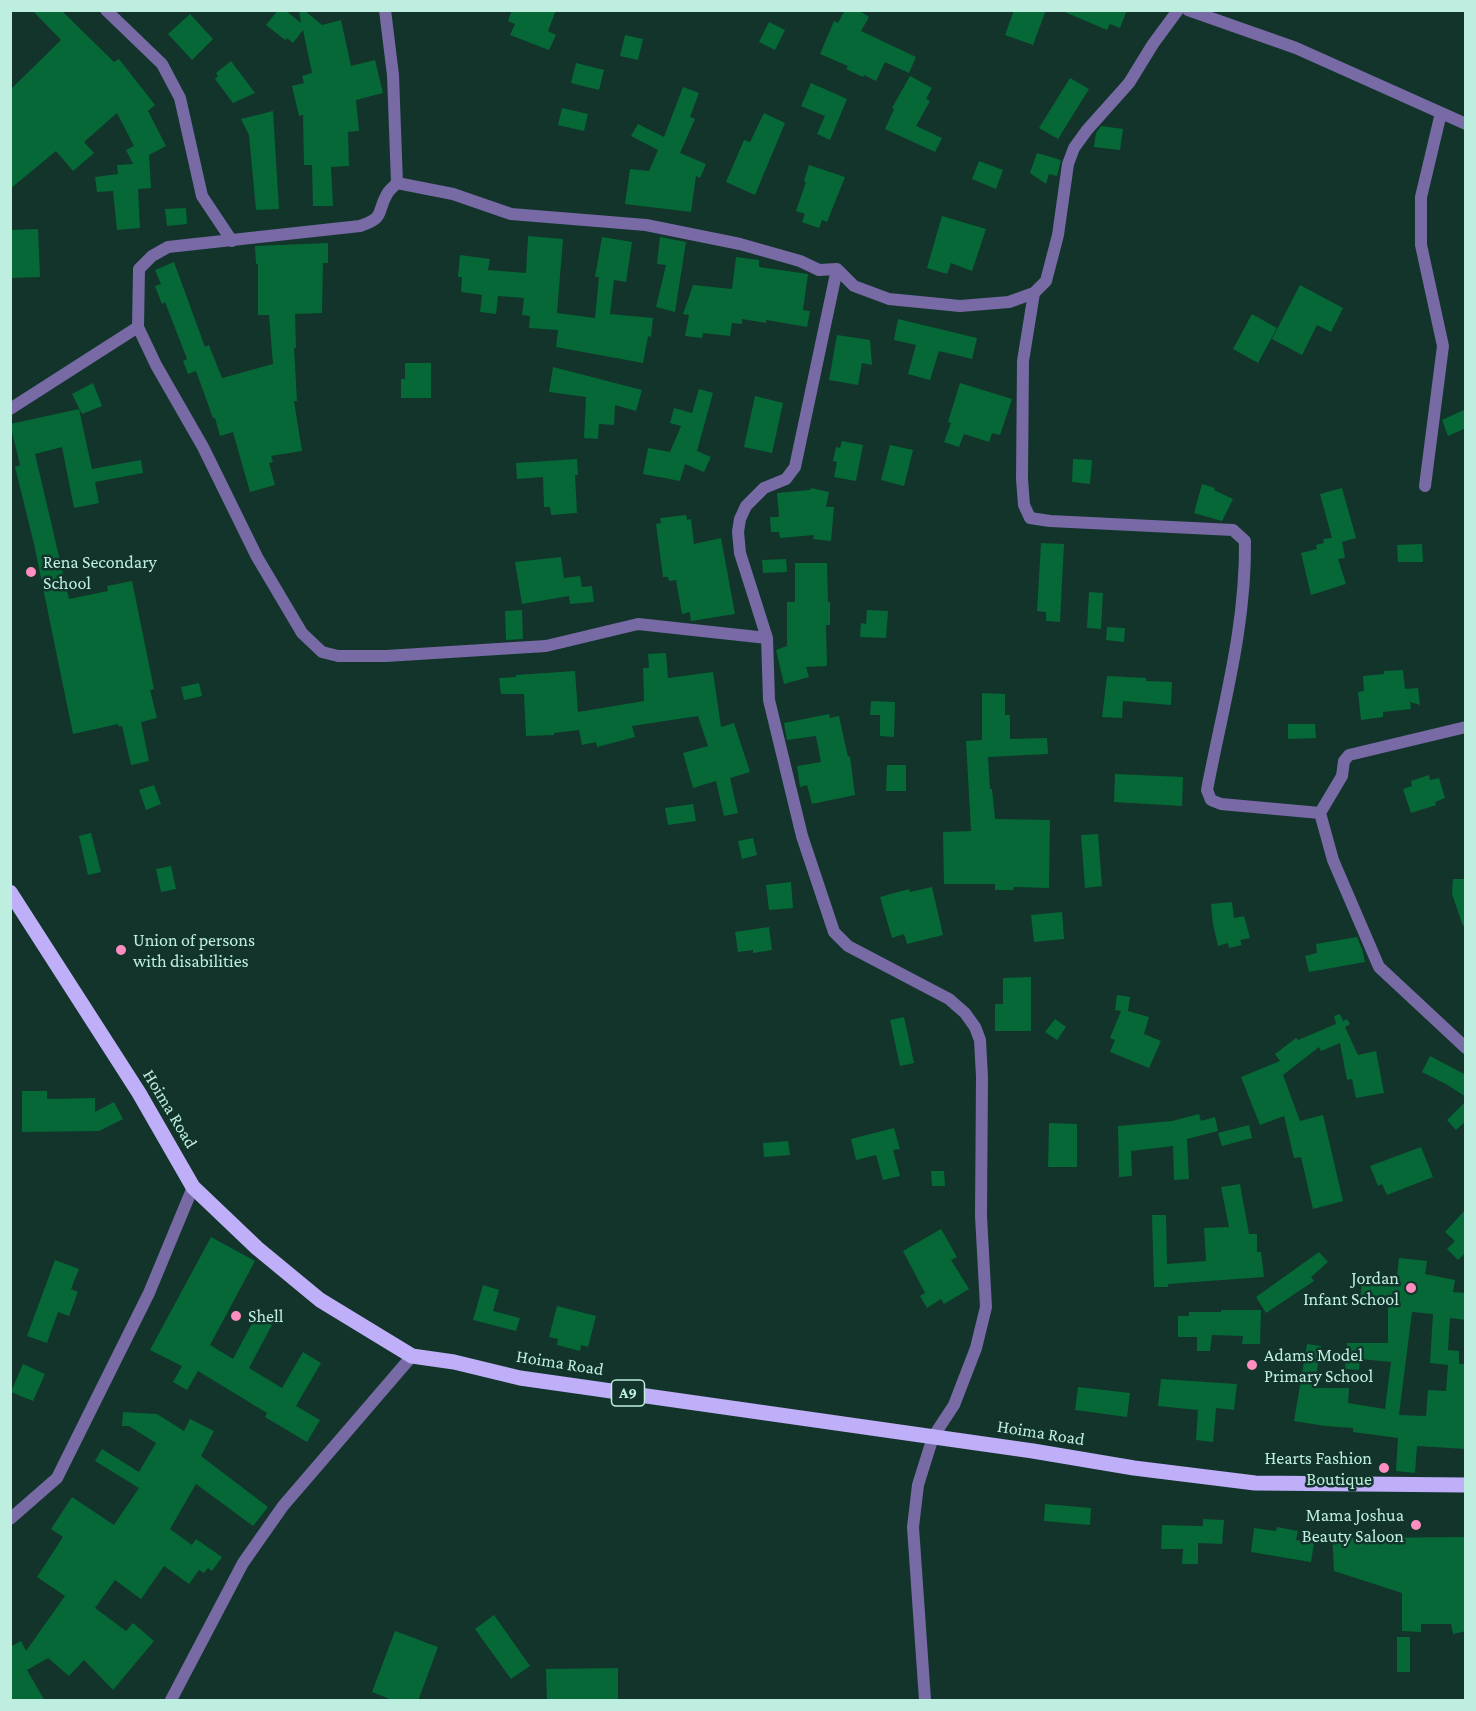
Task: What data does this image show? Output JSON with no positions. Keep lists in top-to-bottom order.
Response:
{
  "streets": {
    "main road": ["Hoima Road", "A9"]
  },
  "places": [
    "Rena Secondary School",
    "Union of persons with disabilities",
    "Jordan Infant School",
    "Shell",
    "Adams Model Primary School",
    "Hearts Fashion Boutique",
    "Mama Joshua Beauty Saloon"
  ]
}
